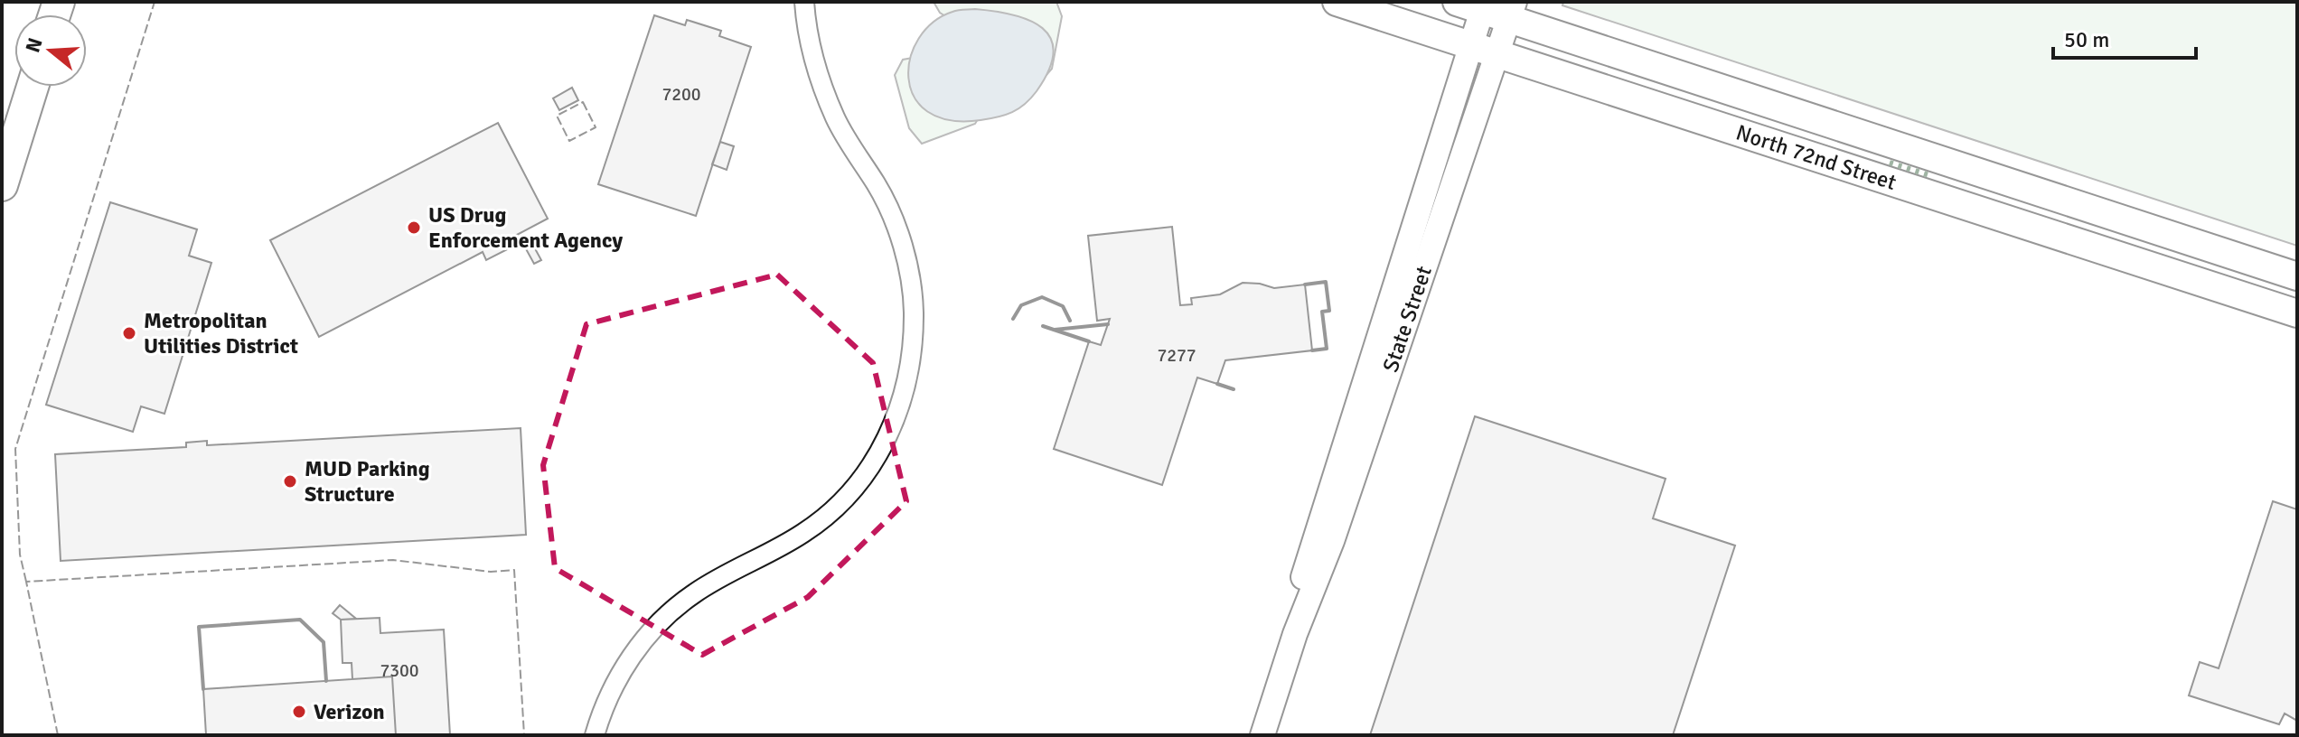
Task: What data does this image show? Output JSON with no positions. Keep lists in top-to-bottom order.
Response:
{
  "streets": {
    "main road": ["North 72nd Street"],
    "street": ["State Street"]
  },
  "crossings": [
    ["North 72nd Street", "State Street"]
  ],
  "places": [
    "US Drug Enforcement Agency",
    "Metropolitan Utilities District",
    "MUD Parking Structure",
    "Verizon"
  ],
  "house_numbers": ["7200", "7277", "7300"],
  "scale_bar": "50 m",
  "north": "left"
}
